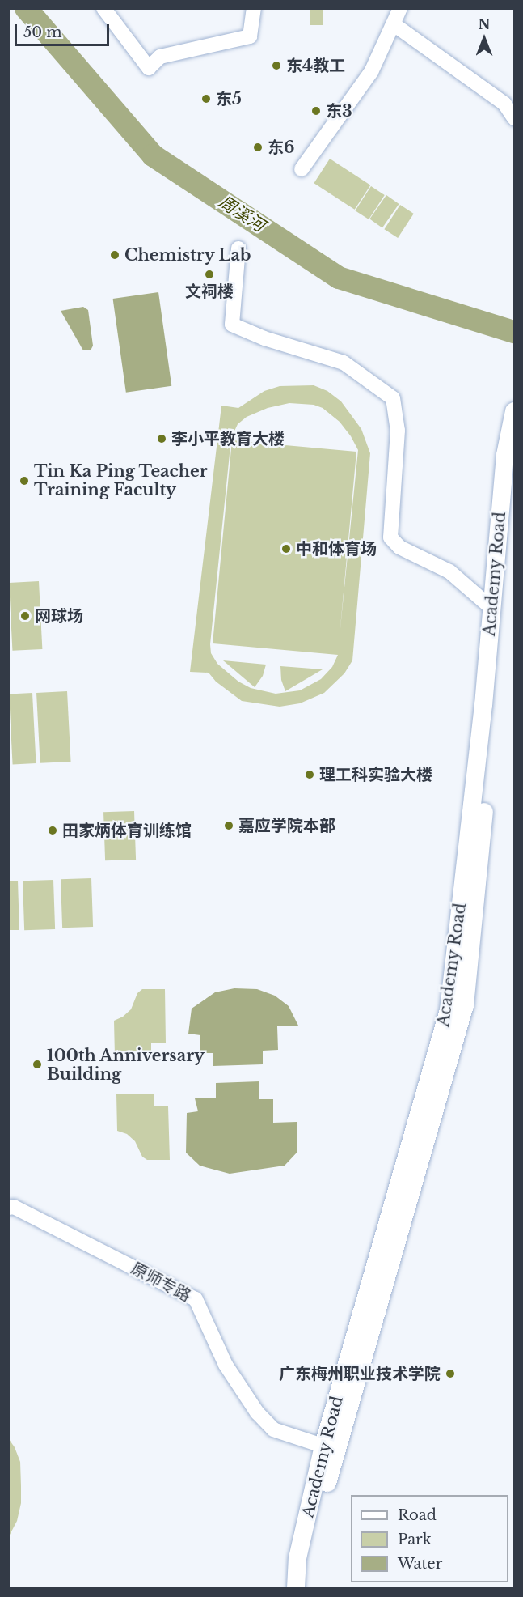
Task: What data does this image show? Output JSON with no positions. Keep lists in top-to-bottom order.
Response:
{
  "streets": {
    "street": ["Academy Road", "原师专路"]
  },
  "crossings": [
    ["Academy Road", "原师专路"]
  ],
  "water": ["周溪河"],
  "places": [
    "东4教工",
    "东5",
    "东3",
    "东6",
    "Chemistry Lab",
    "文祠楼",
    "李小平教育大楼",
    "Tin Ka Ping Teacher Training Faculty",
    "中和体育场",
    "网球场",
    "理工科实验大楼",
    "嘉应学院本部",
    "田家炳体育训练馆",
    "100th Anniversary Building",
    "广东梅州职业技术学院"
  ],
  "legend": ["Road", "Park", "Water"],
  "scale_bar": "50 m",
  "north": "top"
}
